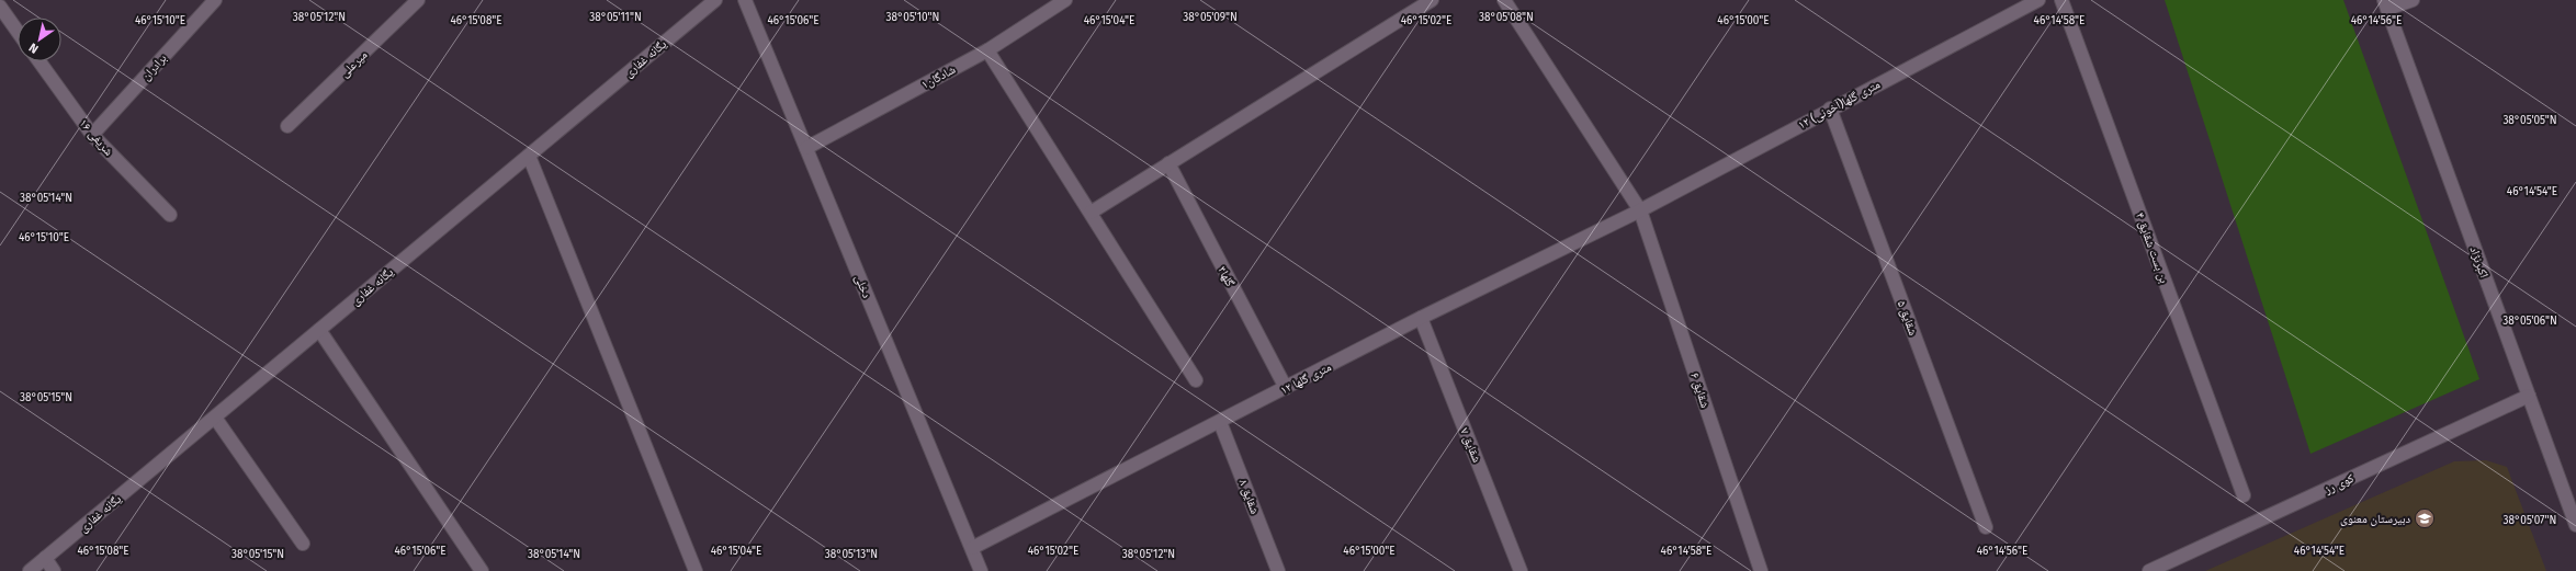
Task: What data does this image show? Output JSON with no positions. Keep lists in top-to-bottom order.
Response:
{
  "streets": {
    "street": [
      "یگانه غفاری",
      "میرعلی",
      "برادران",
      "شادگان۱",
      "۱۲ متری گلها(آخونی)",
      "شریفی ۱۶",
      "بن بست شقایق ۴",
      "اکبرنژاد",
      "گلها۳",
      "دخلی",
      "شقایق ۵",
      "۱۲ متری گلها",
      "شقایق ۶",
      "شقایق ۷",
      "کوی رز",
      "شقایق ۸"
    ]
  },
  "crossings": [
    ["برادران", "شریفی ۱۶"],
    ["شادگان۱", "دخلی"],
    ["۱۲ متری گلها(آخونی)", "شقایق ۵"],
    ["۱۲ متری گلها(آخونی)", "۱۲ متری گلها"],
    ["۱۲ متری گلها(آخونی)", "شقایق ۶"],
    ["اکبرنژاد", "کوی رز"],
    ["گلها۳", "۱۲ متری گلها"],
    ["دخلی", "۱۲ متری گلها"],
    ["۱۲ متری گلها", "شقایق ۶"],
    ["۱۲ متری گلها", "شقایق ۷"],
    ["۱۲ متری گلها", "شقایق ۸"]
  ],
  "places": {
    "school or university": ["دبیرستان معنوی"]
  },
  "north": "bottom left",
  "coordinates": [
    "38°05'12\"N",
    "38°05'11\"N",
    "38°05'10\"N",
    "38°05'09\"N",
    "38°05'08\"N",
    "46°15'00\"E",
    "46°14'56\"E",
    "46°15'10\"E",
    "46°15'08\"E",
    "46°15'06\"E",
    "46°15'04\"E",
    "46°15'02\"E",
    "46°14'58\"E",
    "38°05'05\"N",
    "46°14'54\"E",
    "38°05'14\"N",
    "38°05'06\"N",
    "38°05'15\"N",
    "38°05'07\"N",
    "38°05'13\"N"
  ]
}
